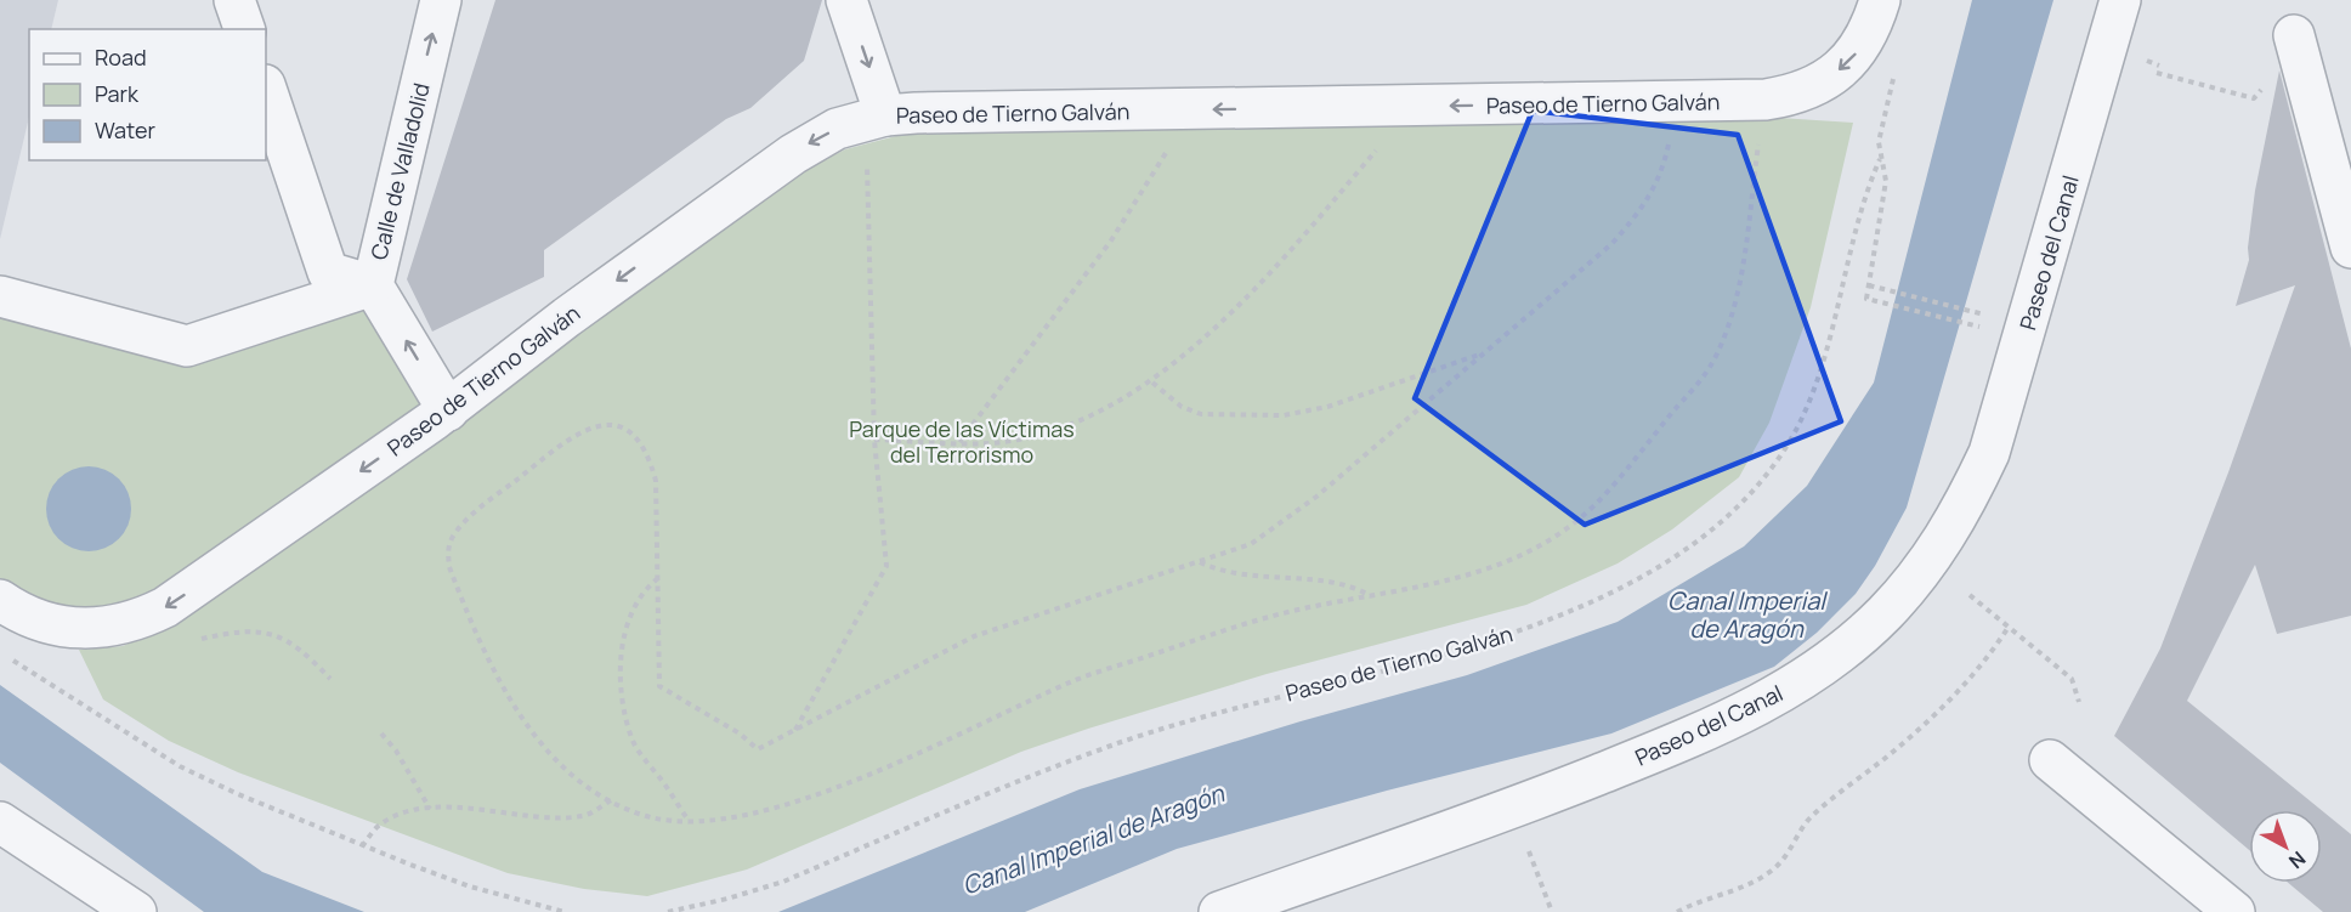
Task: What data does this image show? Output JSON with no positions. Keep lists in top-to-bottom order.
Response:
{
  "streets": {
    "street": ["Paseo de Tierno Galván", "Calle de Valladolid", "Paseo del Canal"]
  },
  "crossings": [
    ["Paseo de Tierno Galván", "Calle de Valladolid"]
  ],
  "one_way": ["Paseo de Tierno Galván", "Calle de Valladolid"],
  "water": ["Canal Imperial de Aragón"],
  "parks": ["Parque de las Víctimas del Terrorismo"],
  "legend": ["Road", "Park", "Water"],
  "north": "bottom right"
}
